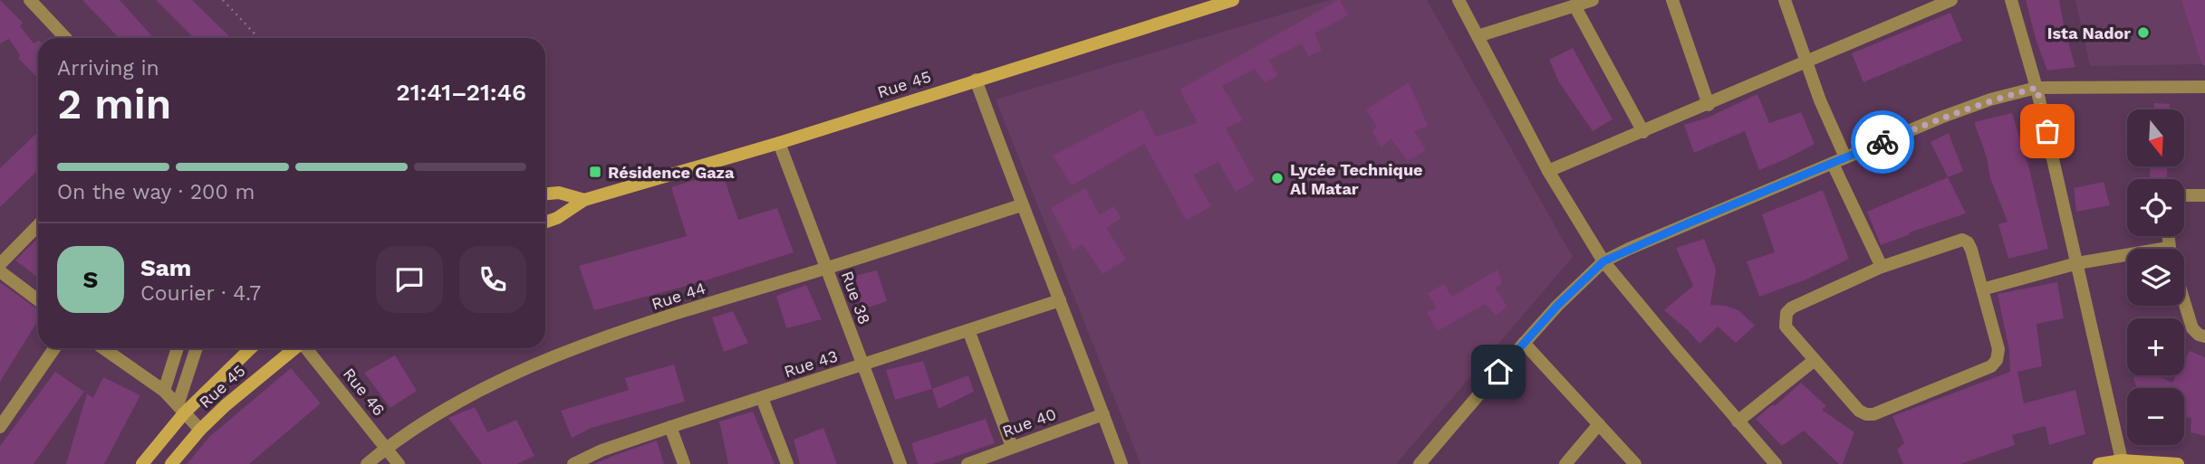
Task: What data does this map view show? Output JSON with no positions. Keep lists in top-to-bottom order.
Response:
{
  "streets": {
    "street": [
      "Rue 45",
      "Rue 44",
      "Rue 38",
      "Rue 43",
      "Rue 46",
      "Rue 40"
    ]
  },
  "crossings": [
    ["Rue 45", "Rue 38"],
    ["Rue 44", "Rue 38"],
    ["Rue 44", "Rue 46"],
    ["Rue 38", "Rue 43"]
  ],
  "places": {
    "other": ["Ista Nador", "Lycée Technique Al Matar"],
    "transit": ["Résidence Gaza"]
  },
  "north": "bottom",
  "page": {
    "heading": ["2 min", "Arriving in", "21:41–21:46"],
    "panel": ["Sam", "Courier · 4.7"],
    "map_buttons": ["+", "−"],
    "bar": "On the way · 200 m",
    "round": "S"
  }
}
